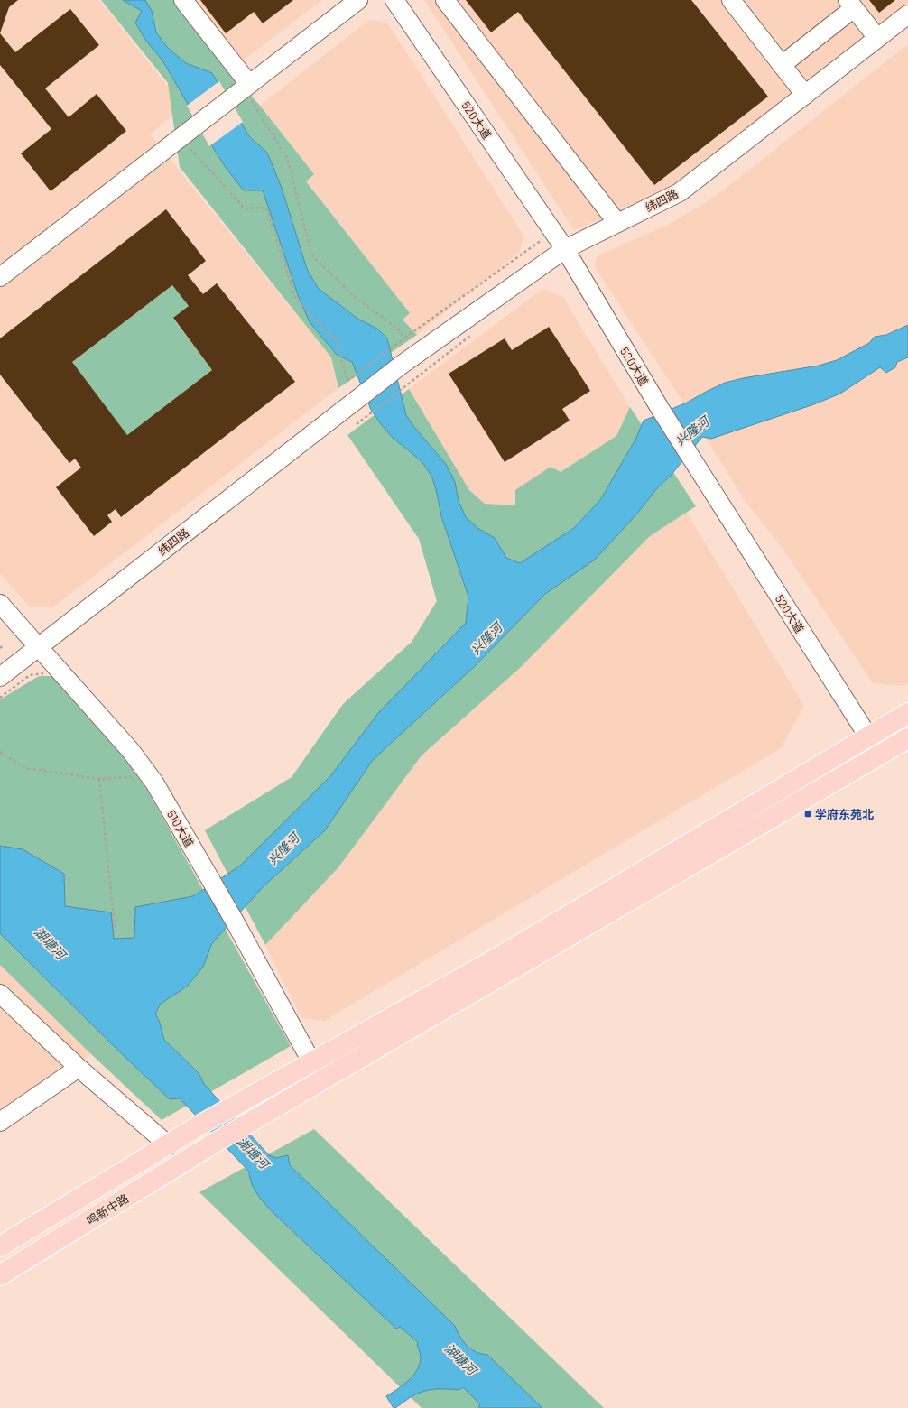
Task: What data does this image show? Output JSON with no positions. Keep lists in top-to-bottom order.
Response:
{
  "streets": {
    "main road": ["鸣新中路"],
    "street": ["520大道", "纬四路", "510大道"]
  },
  "crossings": [
    ["520大道", "纬四路"],
    ["520大道", "鸣新中路"],
    ["纬四路", "510大道"],
    ["510大道", "鸣新中路"]
  ],
  "water": ["兴隆河", "湖塘河"],
  "places": {
    "transit": ["学府东苑北"]
  }
}
